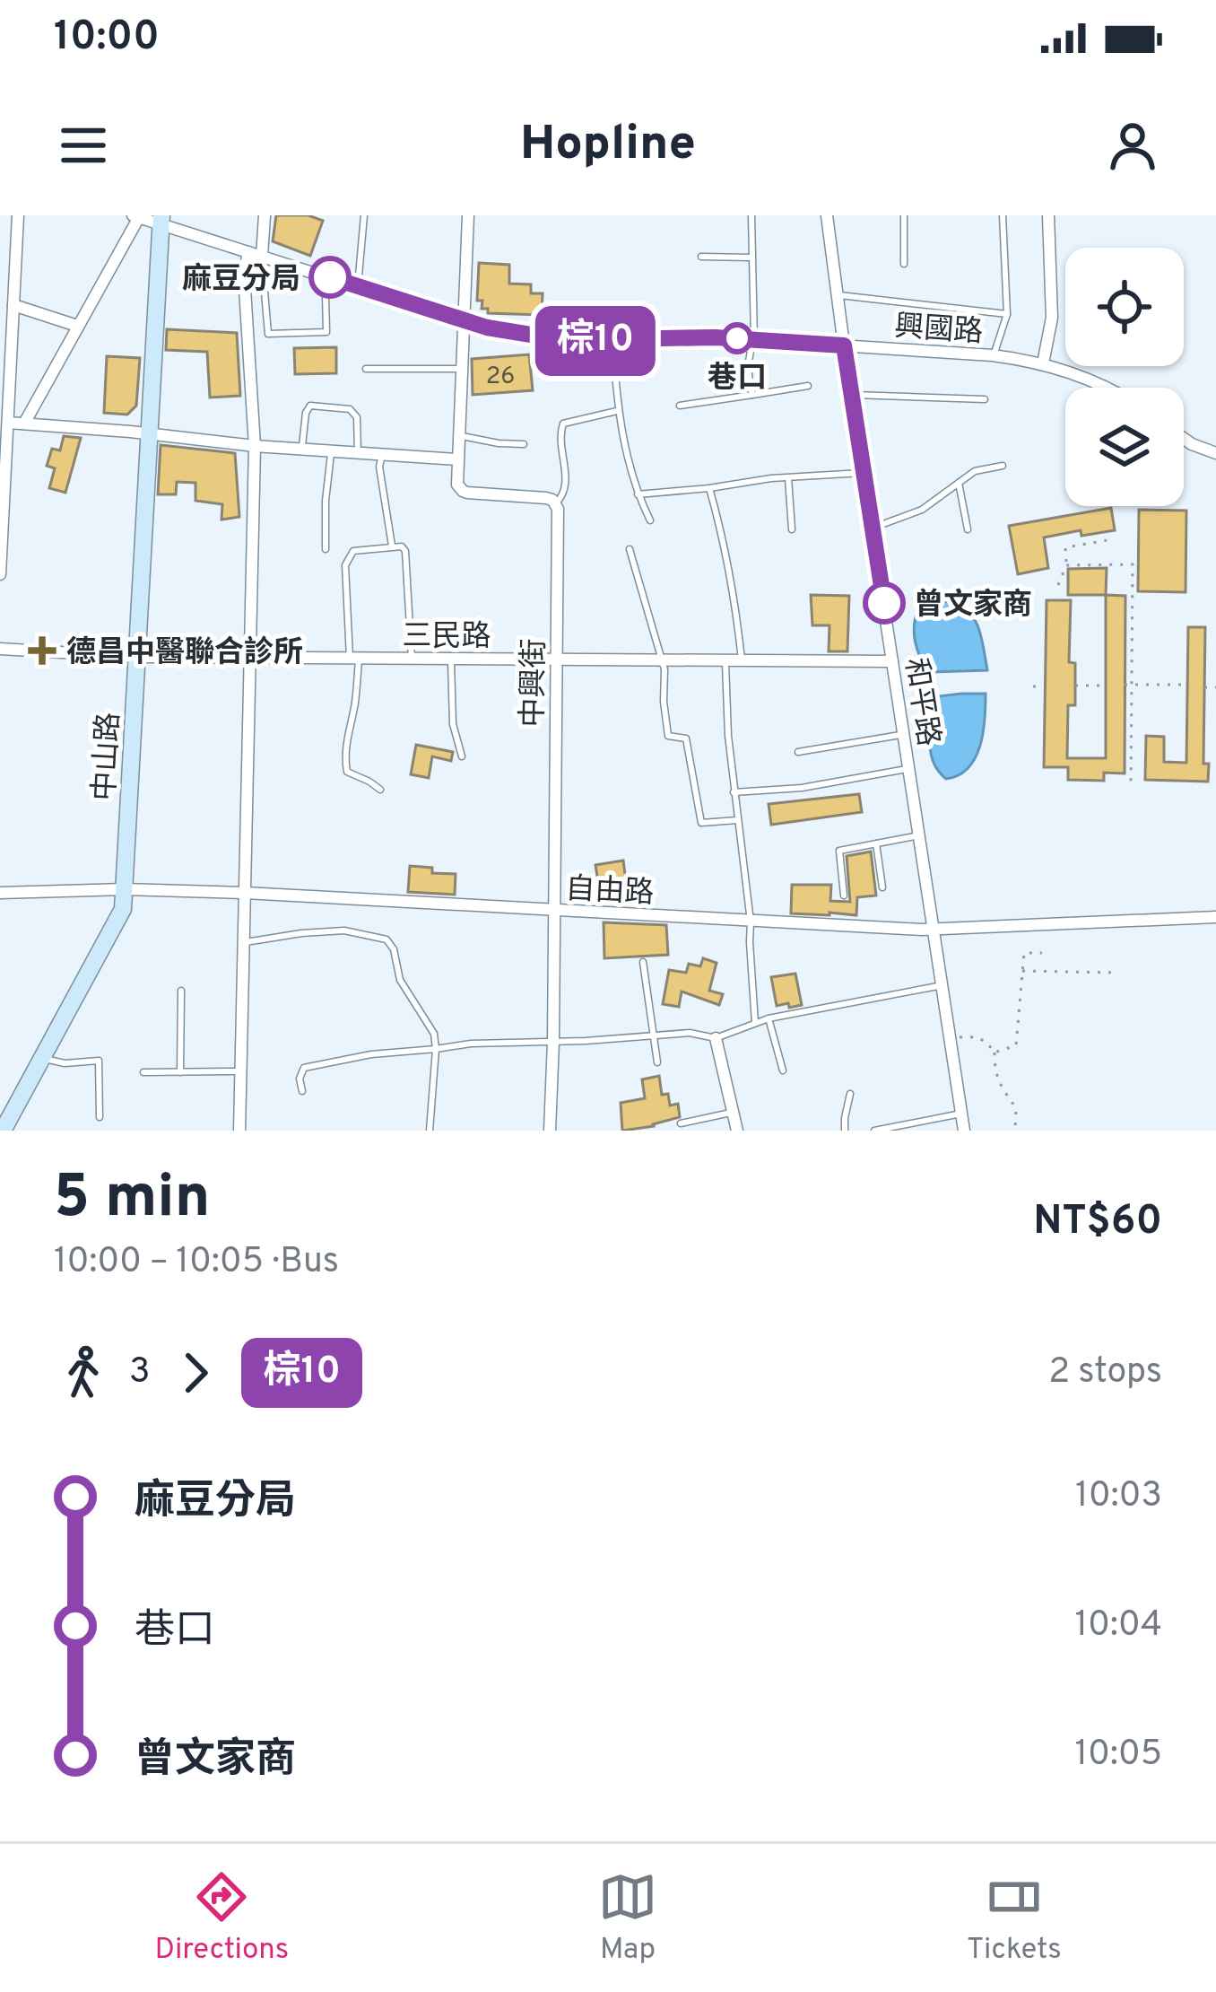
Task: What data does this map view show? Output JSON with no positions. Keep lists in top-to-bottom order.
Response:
{
  "streets": {
    "main road": ["中山路"],
    "street": [
      "興國路",
      "三民路",
      "中興街",
      "和平路",
      "自由路"
    ]
  },
  "crossings": [
    ["興國路", "和平路"],
    ["興國路", "中山路"],
    ["三民路", "中興街"],
    ["三民路", "和平路"],
    ["三民路", "中山路"],
    ["中興街", "自由路"],
    ["和平路", "自由路"],
    ["中山路", "自由路"]
  ],
  "places": {
    "other": ["麻豆分局", "巷口", "曾文家商"],
    "health": ["德昌中醫聯合診所"]
  },
  "lines": ["bus line 棕10"],
  "house_numbers": ["26"],
  "page": {
    "status": "10:00",
    "header": "Hopline",
    "on_map": "棕10",
    "heading": ["5 min", "10:00 – 10:05 · Bus", "NT$60"],
    "legs": ["3", "棕10", "2 stops"],
    "list": [
      {
        "name": "麻豆分局",
        "value": "10:03"
      },
      {
        "name": "巷口",
        "value": "10:04"
      },
      {
        "name": "曾文家商",
        "value": "10:05"
      }
    ],
    "tabs": ["Directions", "Map", "Tickets"]
  }
}
